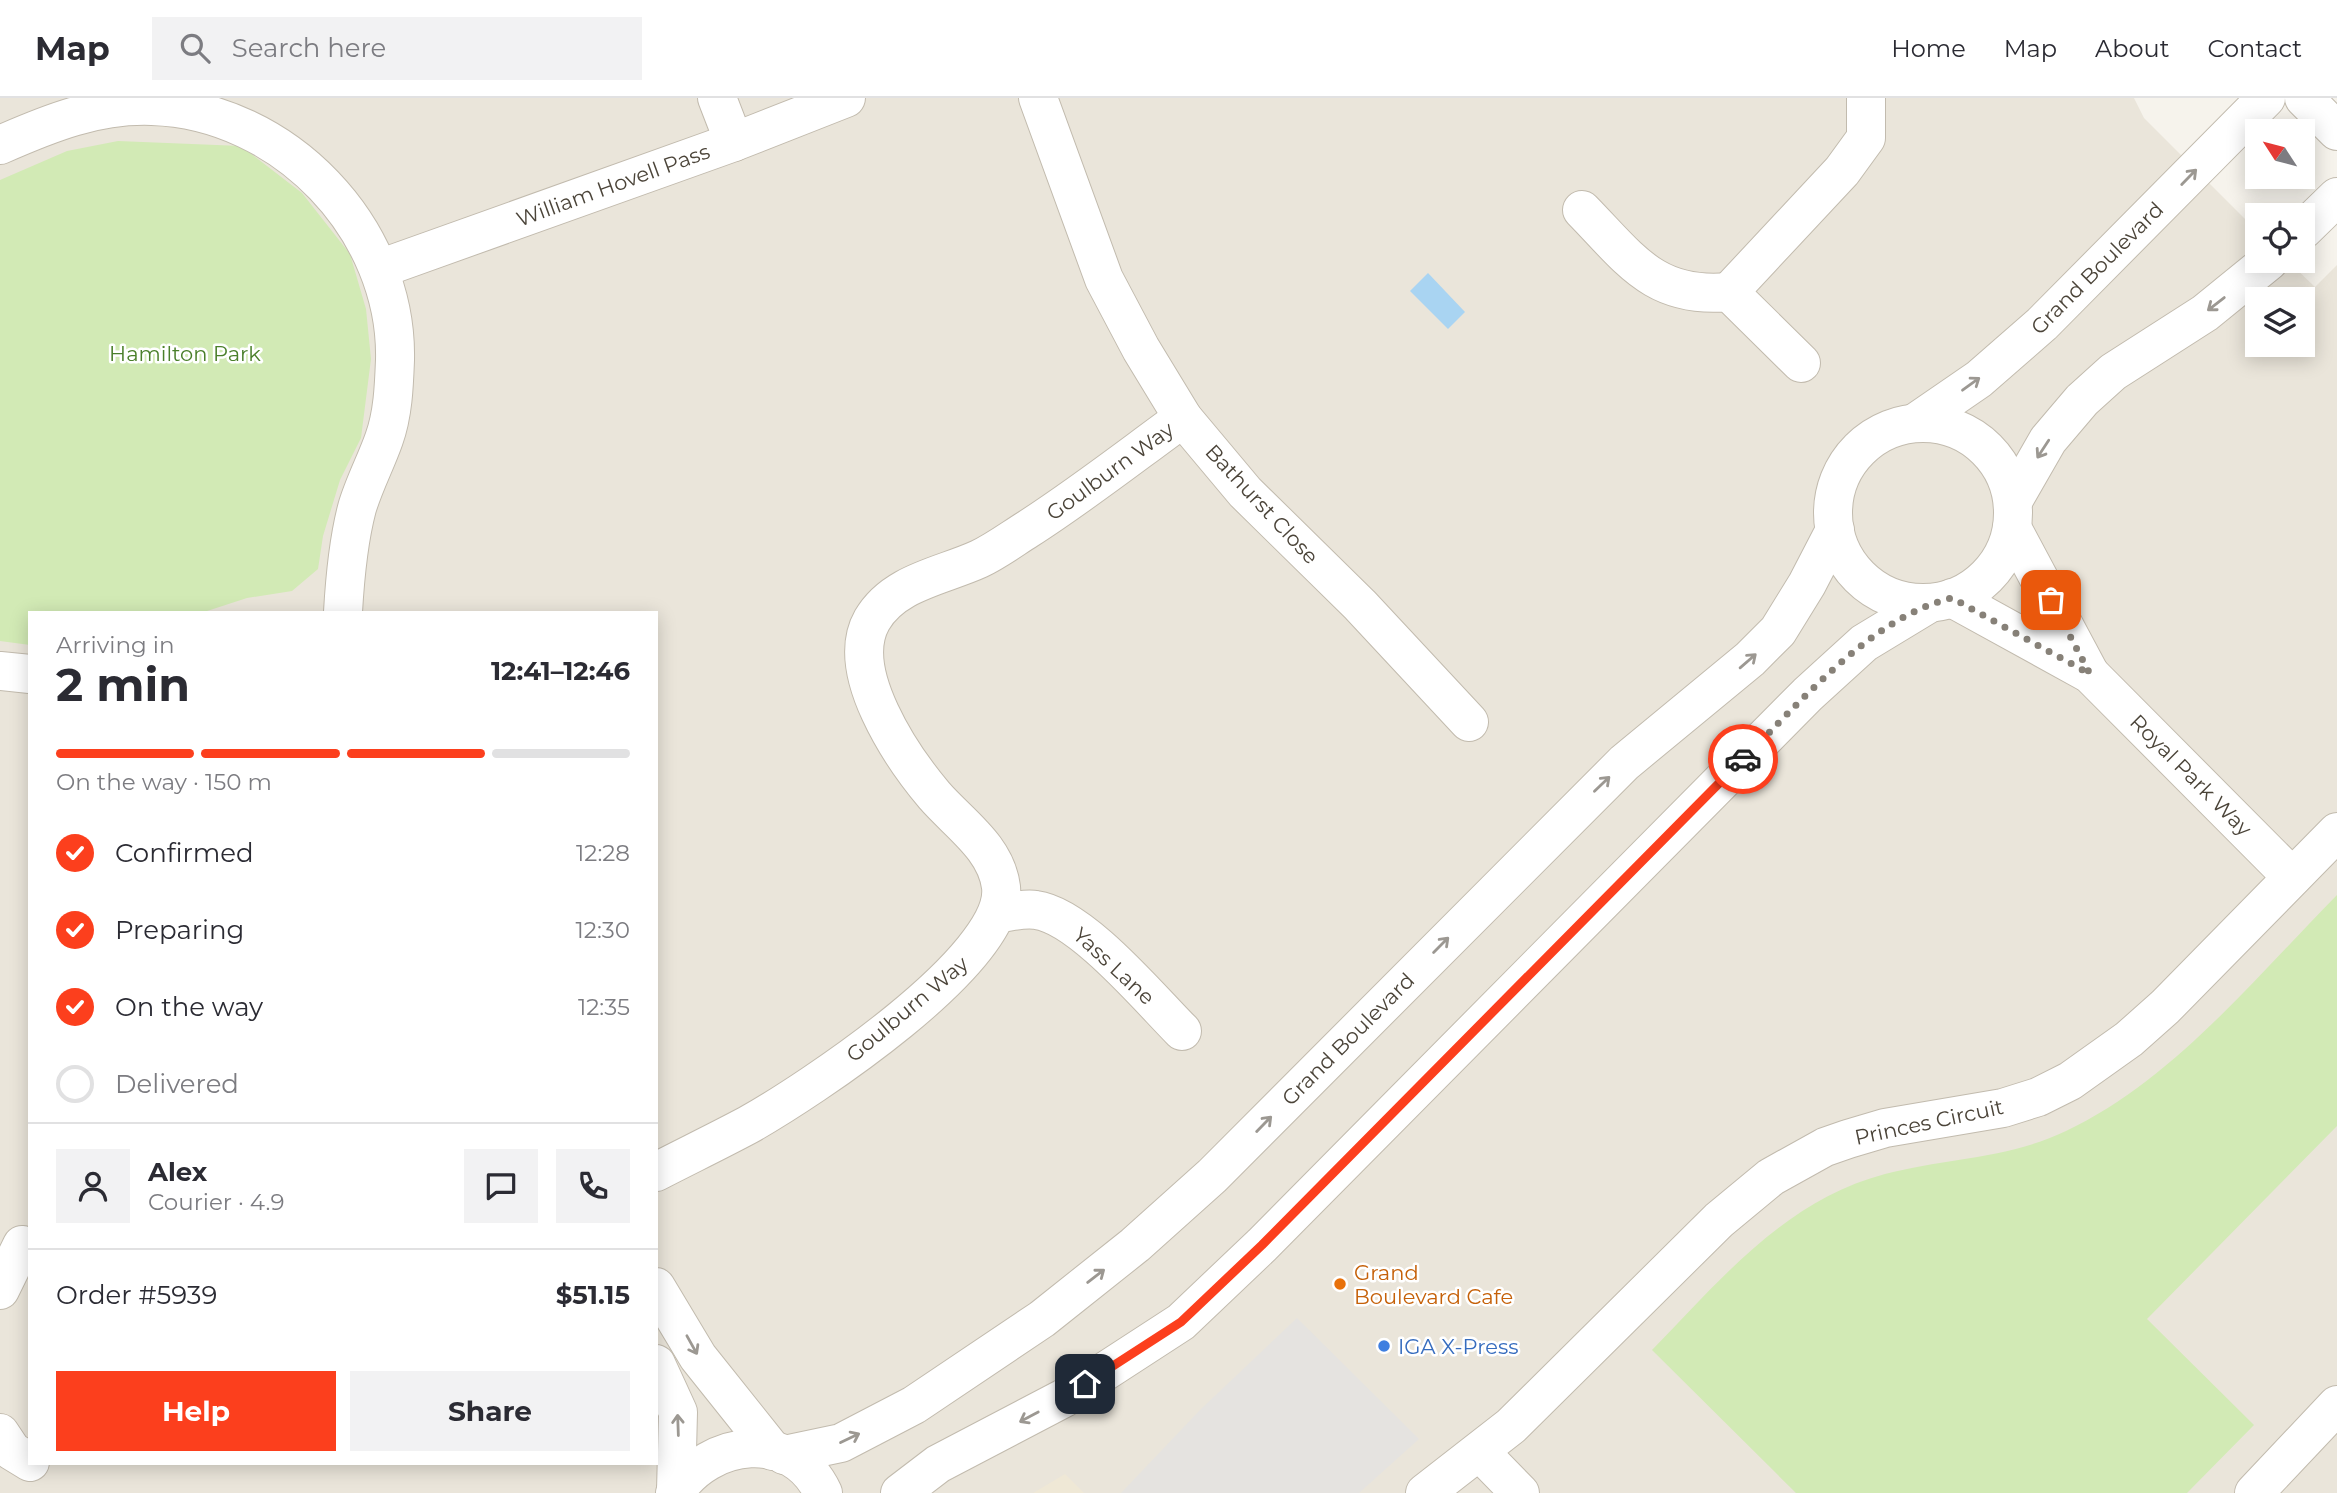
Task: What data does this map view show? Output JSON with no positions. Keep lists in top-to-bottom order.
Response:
{
  "streets": {
    "street": [
      "William Hovell Pass",
      "Grand Boulevard",
      "Goulburn Way",
      "Bathurst Close",
      "Royal Park Way",
      "Yass Lane",
      "Princes Circuit"
    ]
  },
  "crossings": [
    ["Grand Boulevard", "Royal Park Way"],
    ["Goulburn Way", "Bathurst Close"],
    ["Goulburn Way", "Yass Lane"],
    ["Royal Park Way", "Princes Circuit"]
  ],
  "parks": ["Hamilton Park"],
  "places": ["Grand Boulevard Cafe", "IGA X-Press"],
  "north": "top left",
  "page": {
    "header": "Map",
    "search": "Search here",
    "nav": [
      "Home",
      "Map",
      "About",
      "Contact"
    ],
    "heading": ["2 min", "Arriving in", "12:41–12:46"],
    "panel": [
      "Alex",
      "Courier · 4.9",
      "Order #5939",
      "$51.15"
    ],
    "bar": "On the way · 150 m",
    "list": [
      ["Confirmed", "12:28"],
      ["Preparing", "12:30"],
      ["On the way", "12:35"],
      "Delivered"
    ],
    "buttons": ["Help", "Share"]
  }
}
